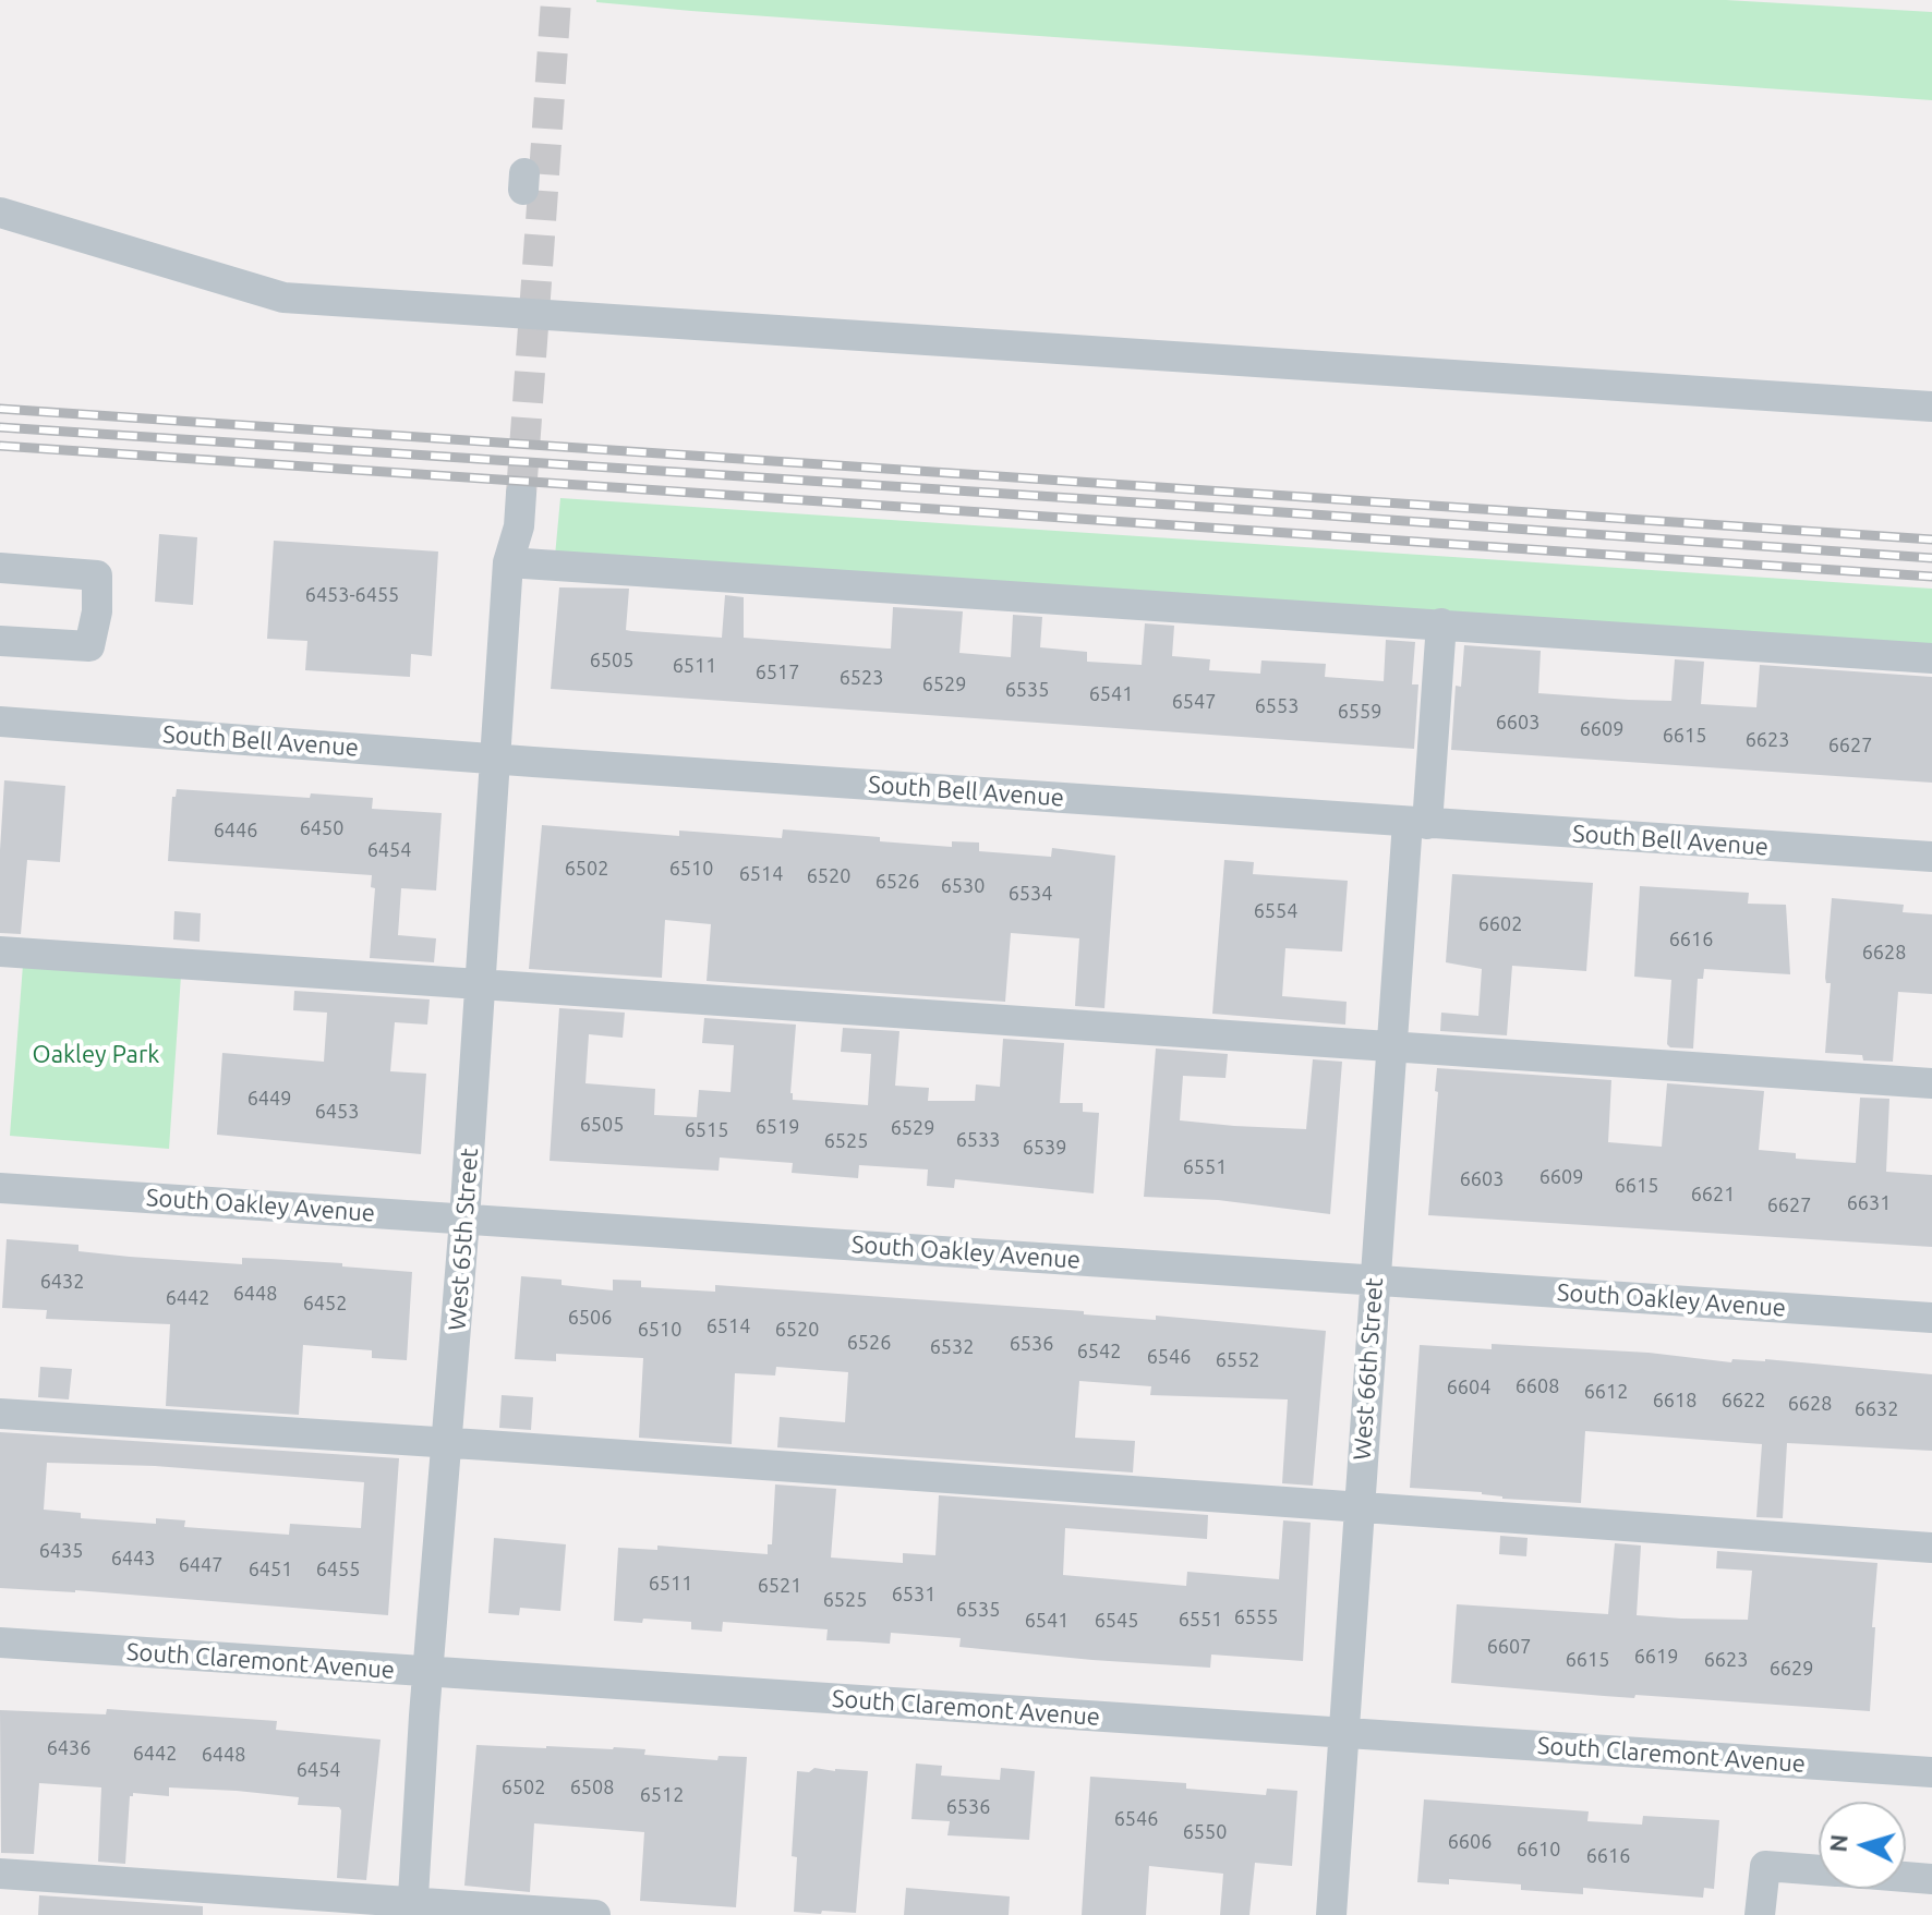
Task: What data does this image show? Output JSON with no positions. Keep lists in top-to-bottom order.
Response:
{
  "streets": {
    "street": [
      "South Bell Avenue",
      "South Oakley Avenue",
      "West 65th Street",
      "West 66th Street",
      "South Claremont Avenue"
    ]
  },
  "crossings": [
    ["South Bell Avenue", "West 65th Street"],
    ["South Bell Avenue", "West 66th Street"],
    ["South Oakley Avenue", "West 65th Street"],
    ["South Oakley Avenue", "West 66th Street"],
    ["West 65th Street", "South Claremont Avenue"],
    ["West 66th Street", "South Claremont Avenue"]
  ],
  "parks": ["Oakley Park"],
  "house_numbers": [
    "6453-6455",
    "6505",
    "6511",
    "6517",
    "6523",
    "6529",
    "6535",
    "6541",
    "6547",
    "6553",
    "6559",
    "6603",
    "6609",
    "6615",
    "6623",
    "6627",
    "6450",
    "6446",
    "6454",
    "6502",
    "6510",
    "6514",
    "6520",
    "6526",
    "6530",
    "6534",
    "6554",
    "6602",
    "6616",
    "6628",
    "6449",
    "6453",
    "6505",
    "6519",
    "6529",
    "6515",
    "6533",
    "6525",
    "6539",
    "6551",
    "6609",
    "6603",
    "6615",
    "6621",
    "6631",
    "6627",
    "6432",
    "6448",
    "6442",
    "6452",
    "6506",
    "6514",
    "6510",
    "6520",
    "6526",
    "6536",
    "6532",
    "6542",
    "6546",
    "6552",
    "6608",
    "6604",
    "6612",
    "6618",
    "6622",
    "6628",
    "6632",
    "6435",
    "6443",
    "6447",
    "6451",
    "6455",
    "6511",
    "6521",
    "6531",
    "6525",
    "6535",
    "6555",
    "6551",
    "6541",
    "6545",
    "6607",
    "6619",
    "6615",
    "6623",
    "6629",
    "6436",
    "6442",
    "6448",
    "6454",
    "6502",
    "6508",
    "6512",
    "6536",
    "6546",
    "6550",
    "6606",
    "6610",
    "6616"
  ],
  "north": "left"
}
